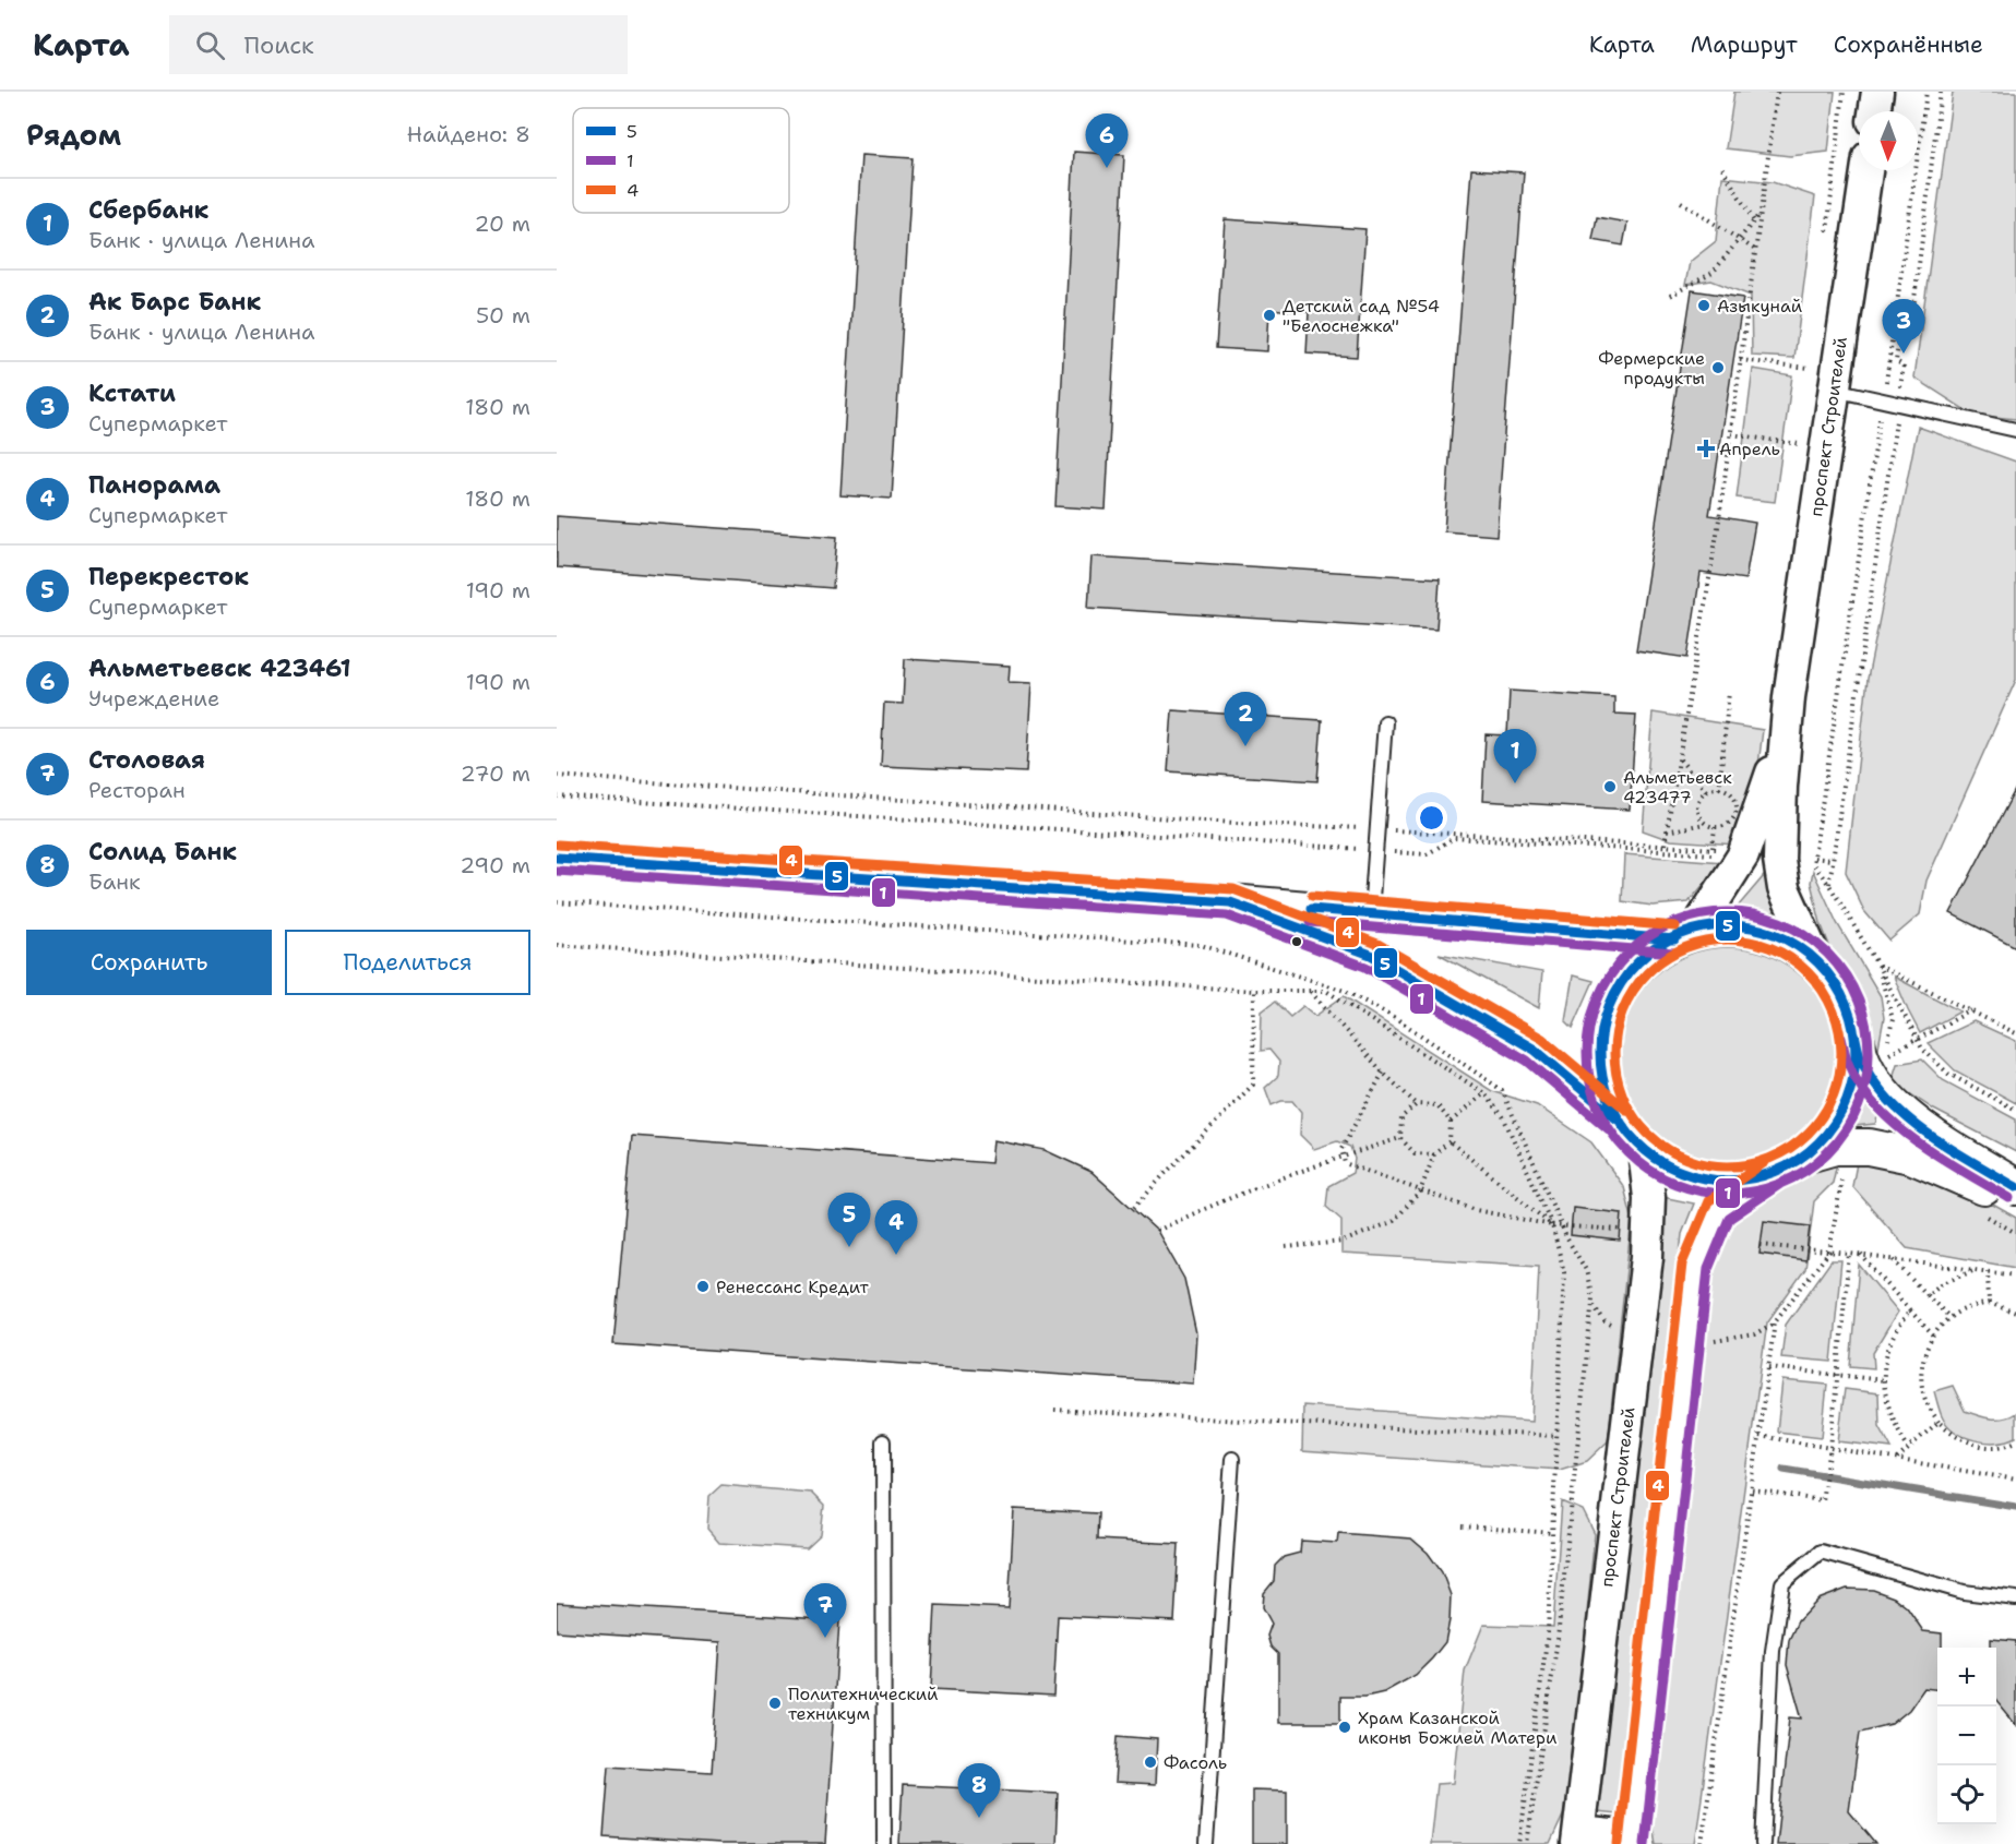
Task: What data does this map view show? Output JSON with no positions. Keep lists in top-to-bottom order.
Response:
{
  "streets": {
    "street": ["проспект Строителей"]
  },
  "places": {
    "other": [
      "Азыкунай",
      "Детский сад №54 \"Белоснежка\"",
      "Фермерские продукты",
      "Альметьевск 423477",
      "Ренессанс Кредит",
      "Политехнический техникум",
      "Храм Казанской иконы Божией Матери",
      "Фасоль"
    ],
    "health": ["Апрель"]
  },
  "lines": ["transit line 4", "transit line 5", "transit line 1"],
  "legend": ["5", "1", "4"],
  "north": "bottom",
  "page": {
    "header": "Карта",
    "search": "Поиск",
    "nav": ["Карта", "Маршрут", "Сохранённые"],
    "heading": ["Рядом", "Найдено: 8"],
    "pins": [
      "6",
      "3",
      "2",
      "1",
      "5",
      "4",
      "7",
      "8"
    ],
    "list": [
      {
        "mark": "1",
        "name": "Сбербанк",
        "note": "Банк · улица Ленина",
        "value": "20 m"
      },
      {
        "mark": "2",
        "name": "Ак Барс Банк",
        "note": "Банк · улица Ленина",
        "value": "50 m"
      },
      {
        "mark": "3",
        "name": "Кстати",
        "note": "Супермаркет",
        "value": "180 m"
      },
      {
        "mark": "4",
        "name": "Панорама",
        "note": "Супермаркет",
        "value": "180 m"
      },
      {
        "mark": "5",
        "name": "Перекресток",
        "note": "Супермаркет",
        "value": "190 m"
      },
      {
        "mark": "6",
        "name": "Альметьевск 423461",
        "note": "Учреждение",
        "value": "190 m"
      },
      {
        "mark": "7",
        "name": "Столовая",
        "note": "Ресторан",
        "value": "270 m"
      },
      {
        "mark": "8",
        "name": "Солид Банк",
        "note": "Банк",
        "value": "290 m"
      }
    ],
    "buttons": ["Сохранить", "Поделиться"],
    "map_buttons": ["+", "−"]
  }
}
